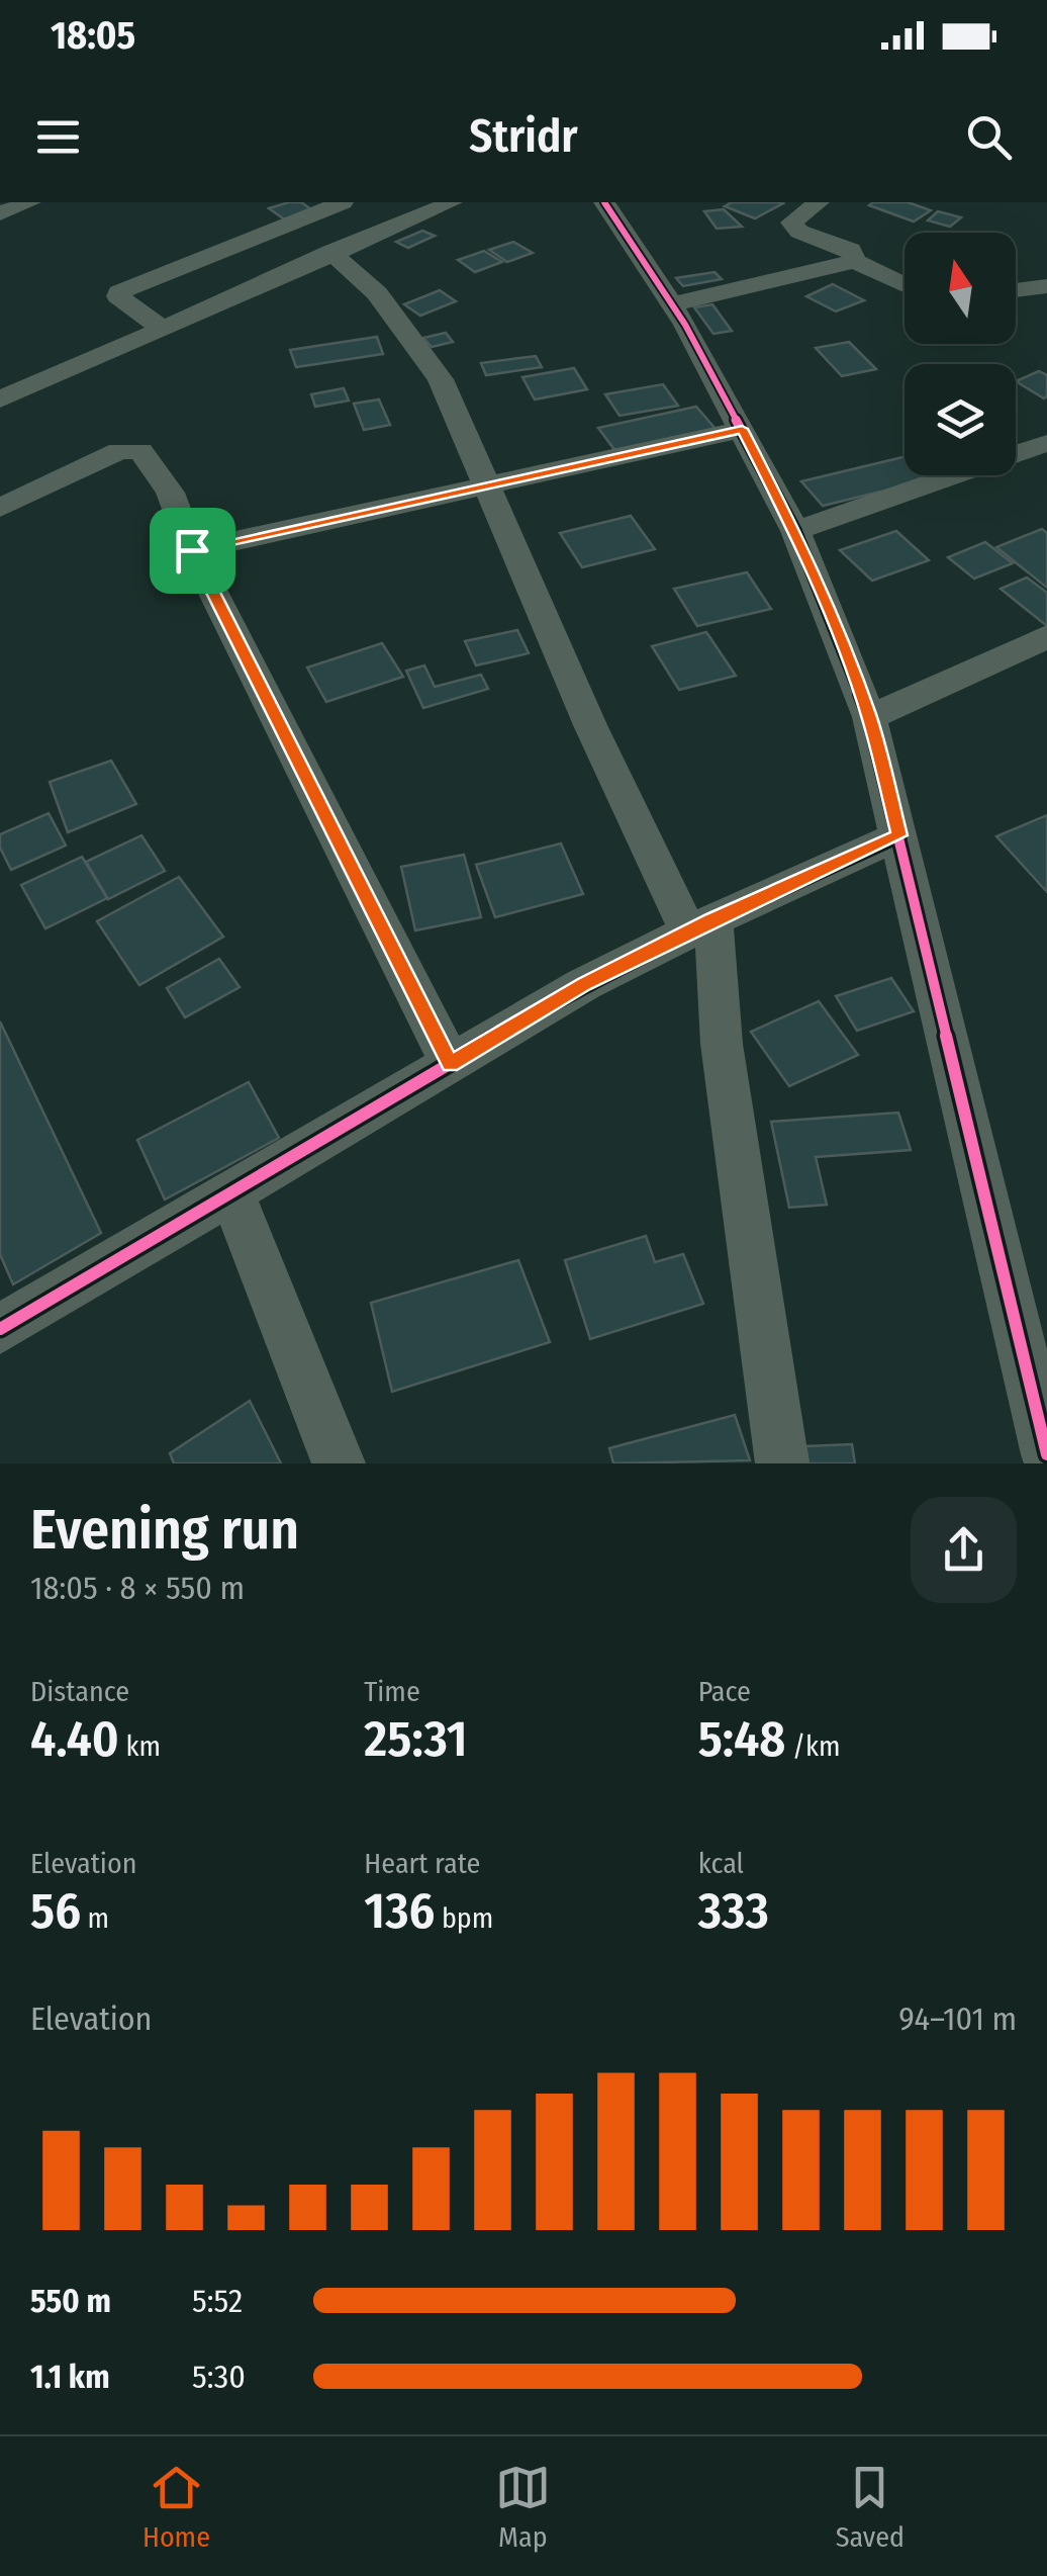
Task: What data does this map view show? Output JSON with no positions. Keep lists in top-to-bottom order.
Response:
{
  "north": "top",
  "page": {
    "status": "18:05",
    "header": "Stridr",
    "heading": ["Evening run", "18:05 · 8 × 550 m"],
    "stats": [
      ["Distance", "4.40 km"],
      ["Time", "25:31"],
      ["Pace", "5:48 /km"],
      ["Elevation", "56 m"],
      ["Heart rate", "136 bpm"],
      ["kcal", "333"]
    ],
    "chart": ["Elevation", "94–101 m"],
    "list": [
      {
        "name": "550 m",
        "note": "5:52"
      },
      {
        "name": "1.1 km",
        "note": "5:30"
      }
    ],
    "tabs": ["Home", "Map", "Saved"]
  }
}
